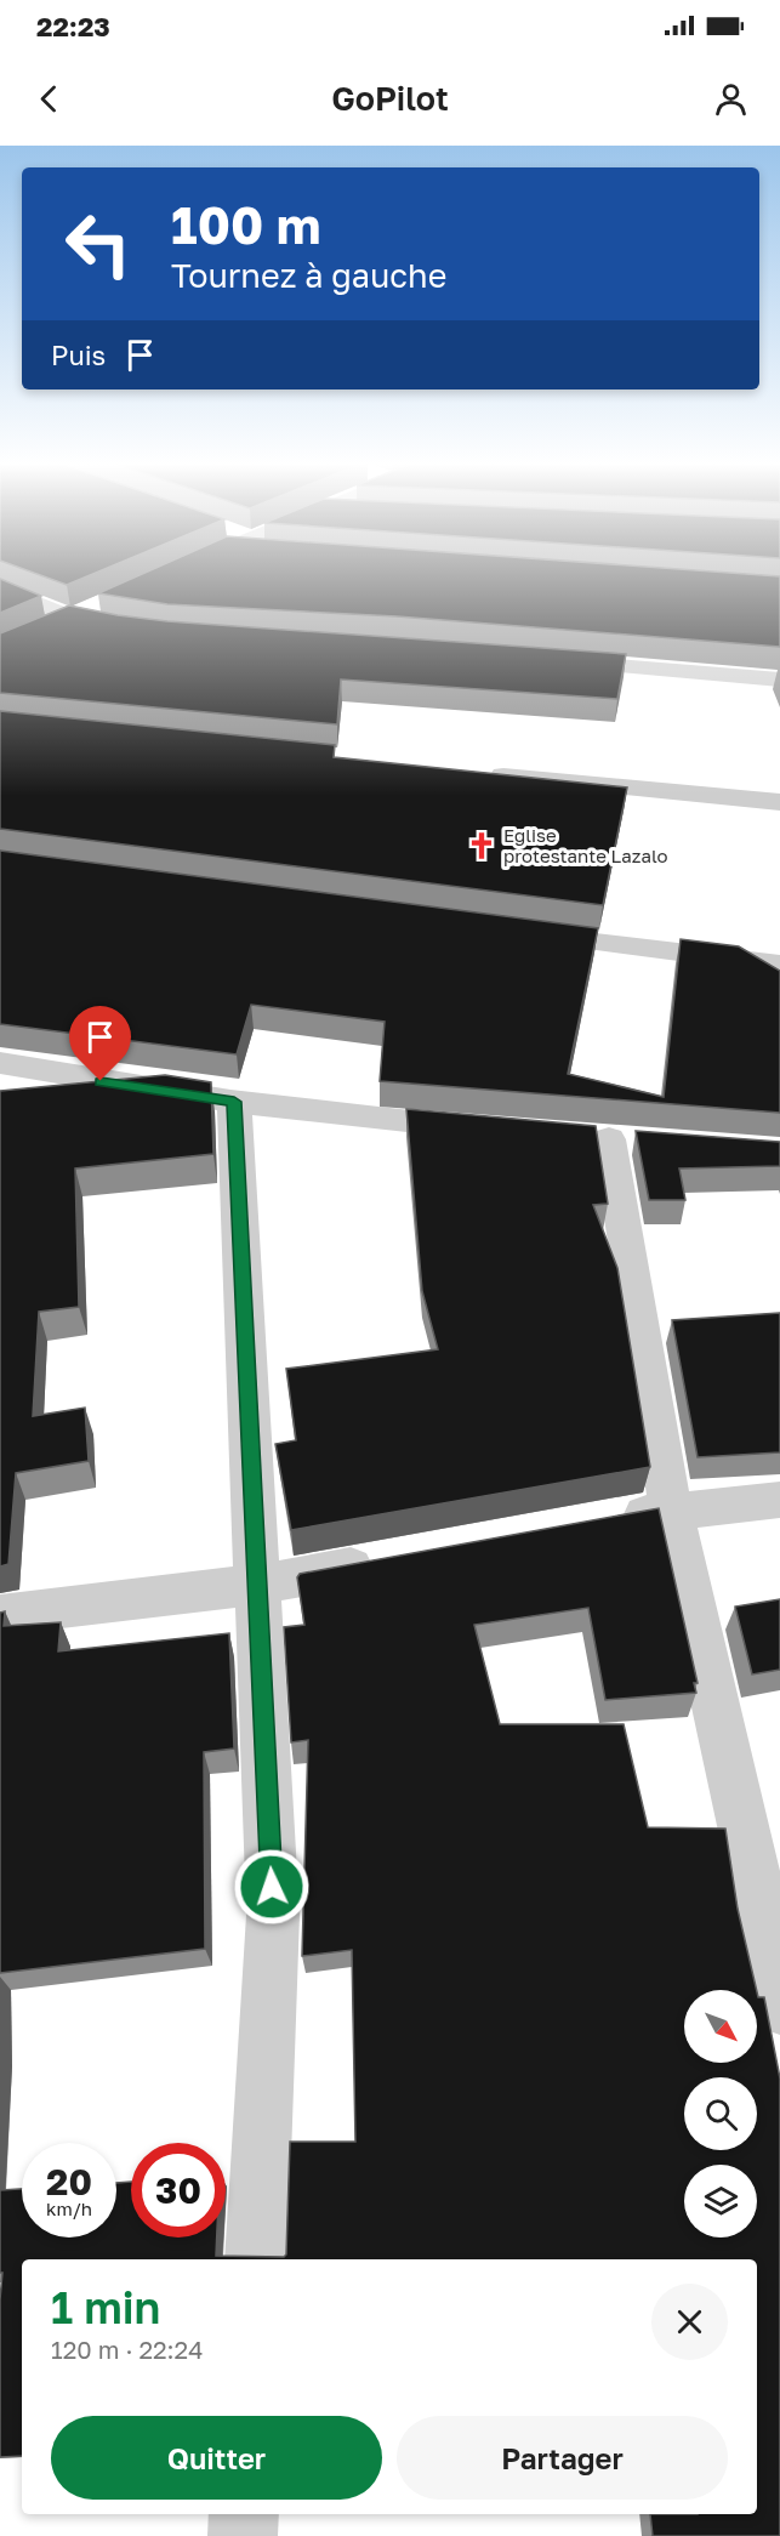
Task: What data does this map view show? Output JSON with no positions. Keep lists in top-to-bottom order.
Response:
{
  "places": {
    "church": ["Eglise protestante Lazalo"]
  },
  "north": "bottom right",
  "page": {
    "status": "22:23",
    "header": "GoPilot",
    "turn": ["100 m", "Tournez à gauche"],
    "then": "Puis",
    "speed": "20 km/h",
    "limit": "30",
    "heading": ["1 min", "120 m · 22:24"],
    "buttons": ["Quitter", "Partager"]
  }
}
